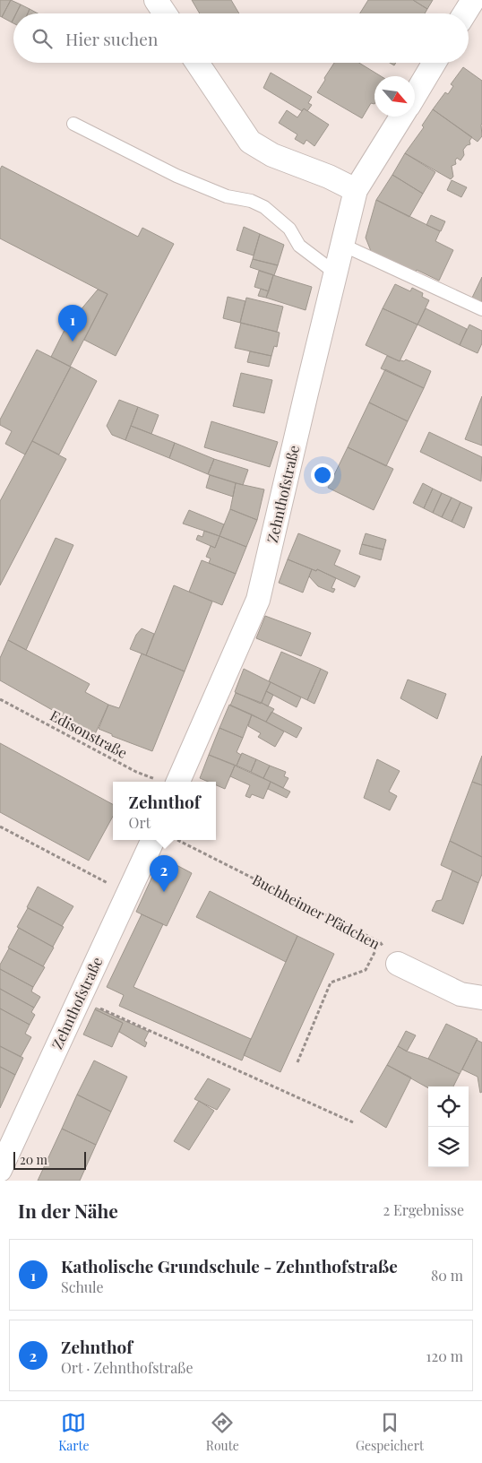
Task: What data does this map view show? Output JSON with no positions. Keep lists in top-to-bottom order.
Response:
{
  "streets": {
    "street": ["Zehnthofstraße"],
    "path": ["Edisonstraße", "Buchheimer Pfädchen"]
  },
  "scale_bar": "20 m",
  "north": "bottom right",
  "page": {
    "search": "Hier suchen",
    "pins": ["1", "2"],
    "popup": ["Zehnthof", "Ort"],
    "scale": "20 m",
    "heading": ["In der Nähe", "2 Ergebnisse"],
    "list": [
      {
        "mark": "1",
        "name": "Katholische Grundschule - Zehnthofstraße",
        "note": "Schule",
        "value": "80 m"
      },
      {
        "mark": "2",
        "name": "Zehnthof",
        "note": "Ort · Zehnthofstraße",
        "value": "120 m"
      }
    ],
    "nav": ["Karte", "Route", "Gespeichert"]
  }
}
